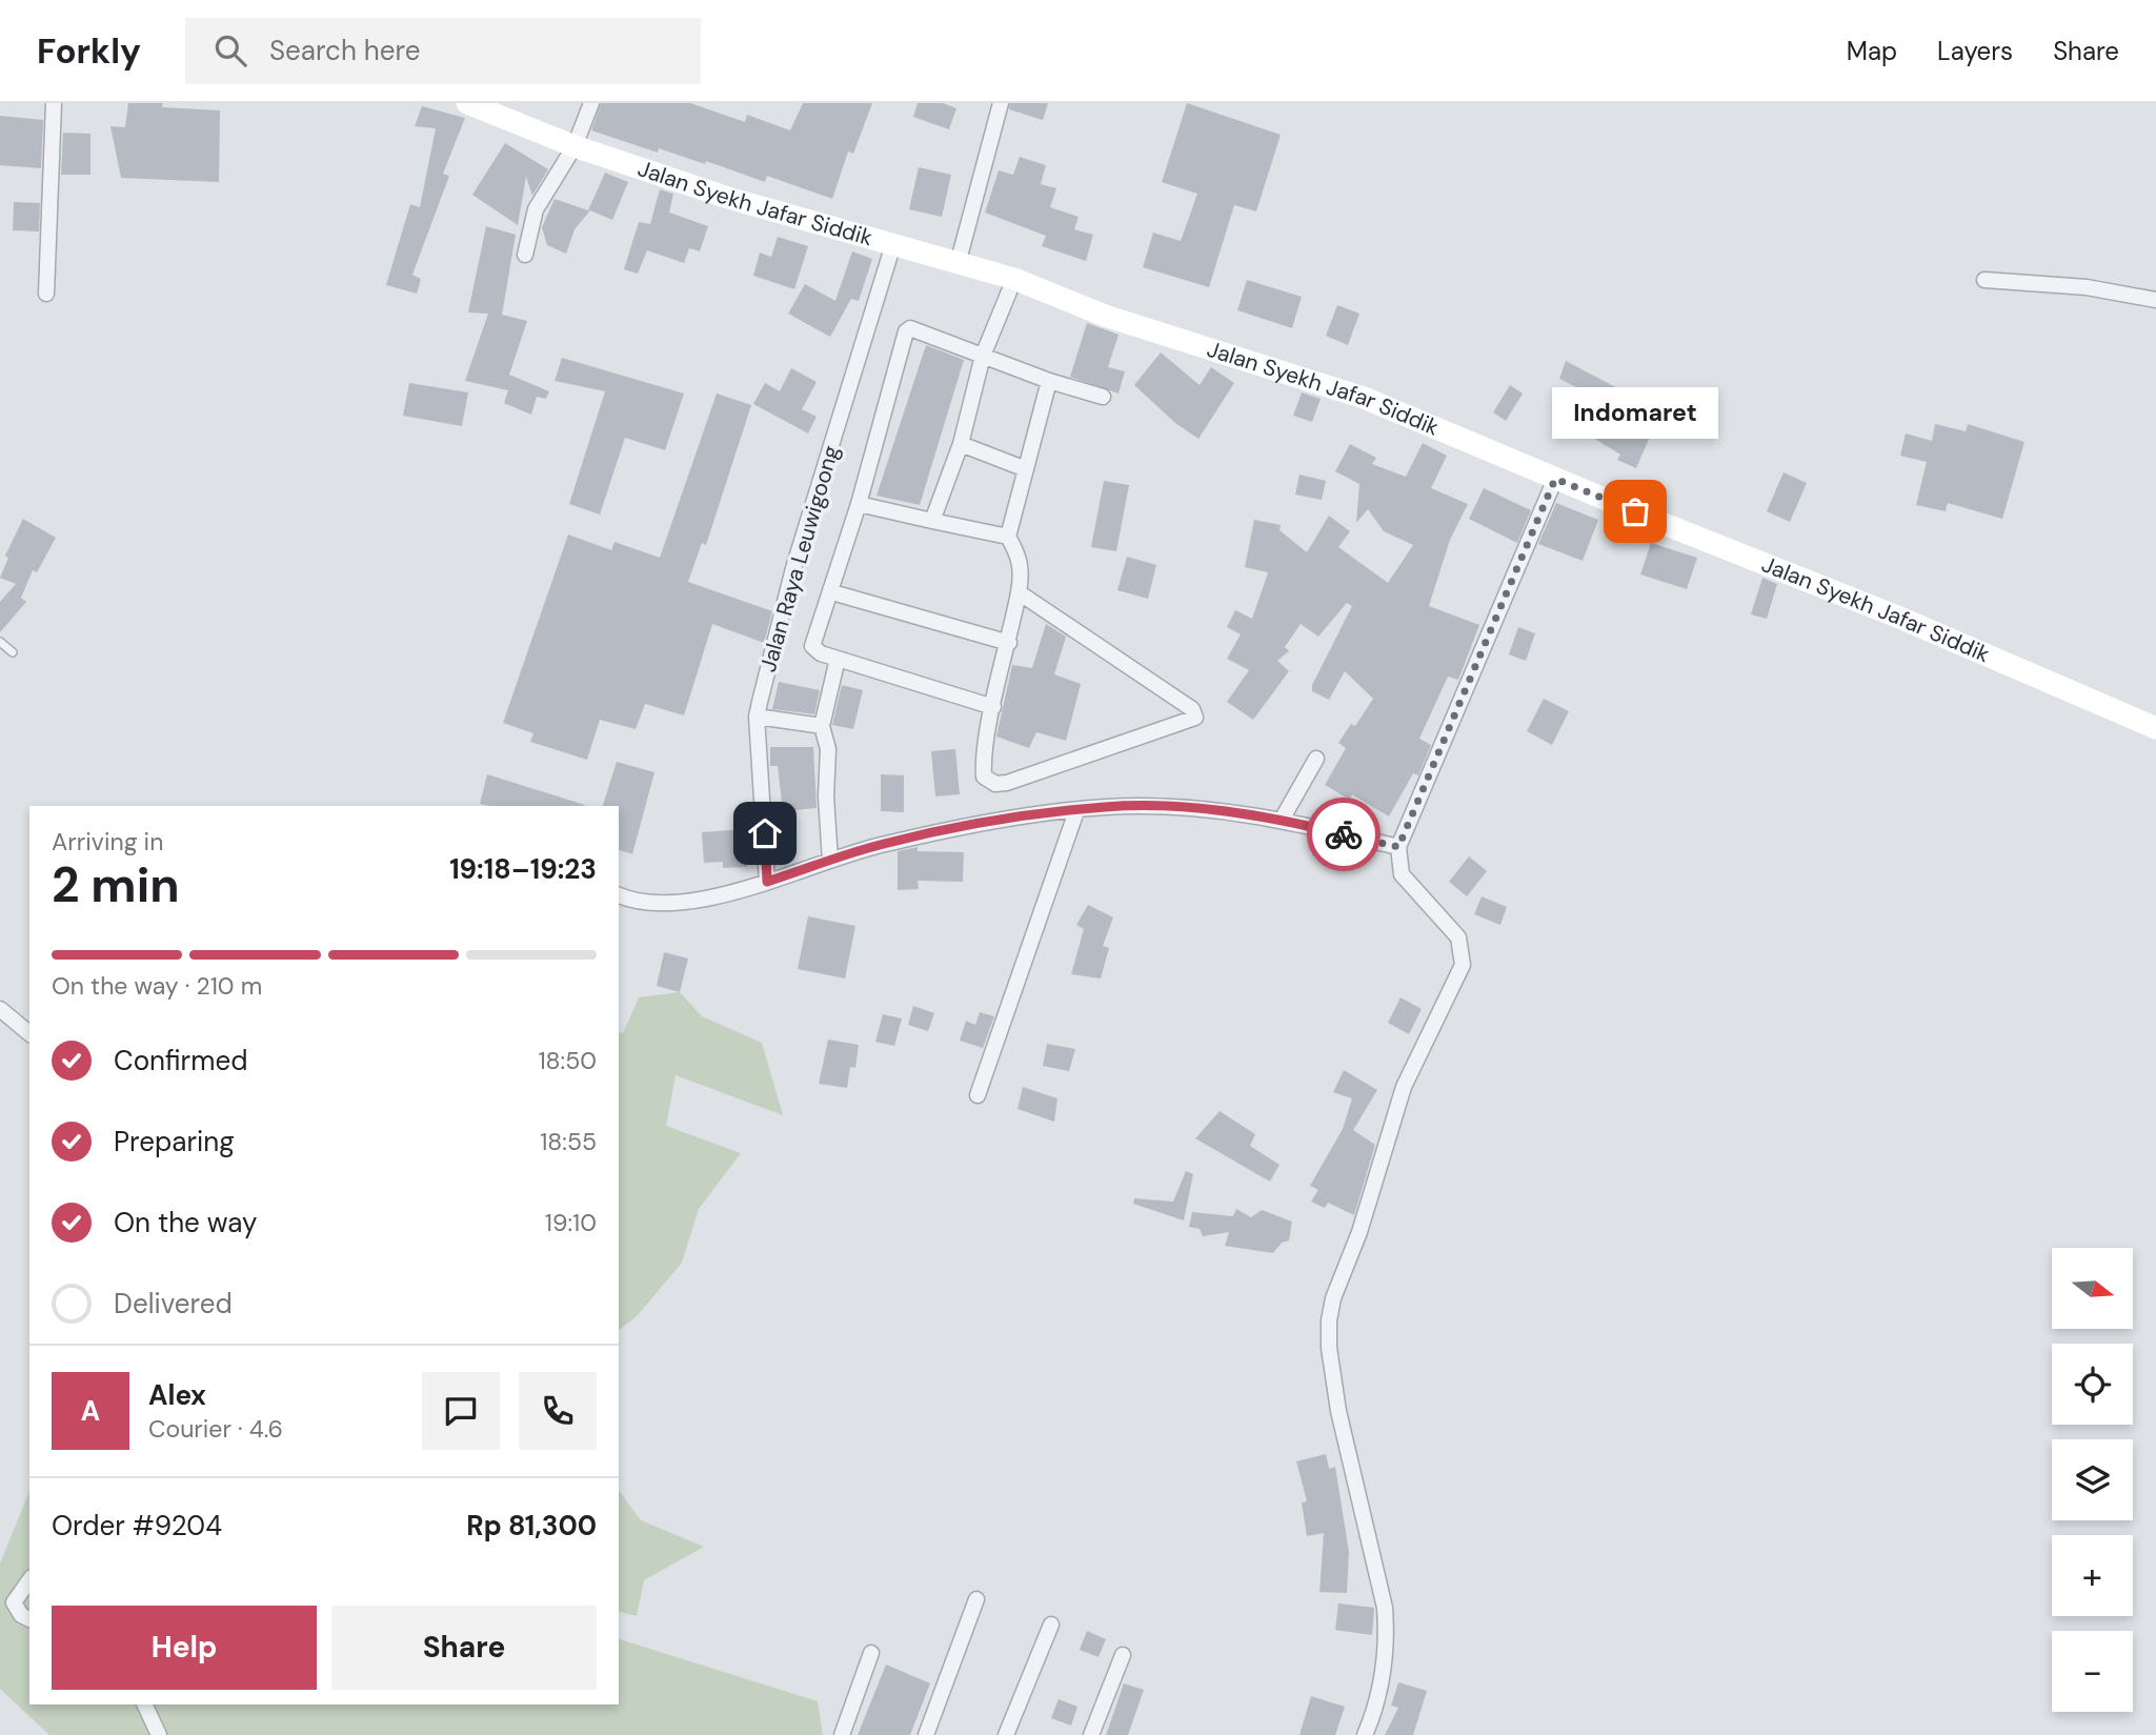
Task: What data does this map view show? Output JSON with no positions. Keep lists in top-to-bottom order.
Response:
{
  "streets": {
    "main road": ["Jalan Syekh Jafar Siddik"],
    "street": ["Jalan Raya Leuwigoong"]
  },
  "crossings": [
    ["Jalan Syekh Jafar Siddik", "Jalan Raya Leuwigoong"]
  ],
  "places": ["Indomaret"],
  "north": "right",
  "page": {
    "header": "Forkly",
    "search": "Search here",
    "nav": ["Map", "Layers", "Share"],
    "bubble": "Indomaret",
    "heading": ["2 min", "Arriving in", "19:18–19:23"],
    "panel": [
      "Alex",
      "Courier · 4.6",
      "Order #9204",
      "Rp 81,300"
    ],
    "bar": "On the way · 210 m",
    "list": [
      ["Confirmed", "18:50"],
      ["Preparing", "18:55"],
      ["On the way", "19:10"],
      "Delivered"
    ],
    "map_buttons": ["+", "−"],
    "round": "A",
    "buttons": ["Help", "Share"]
  }
}
